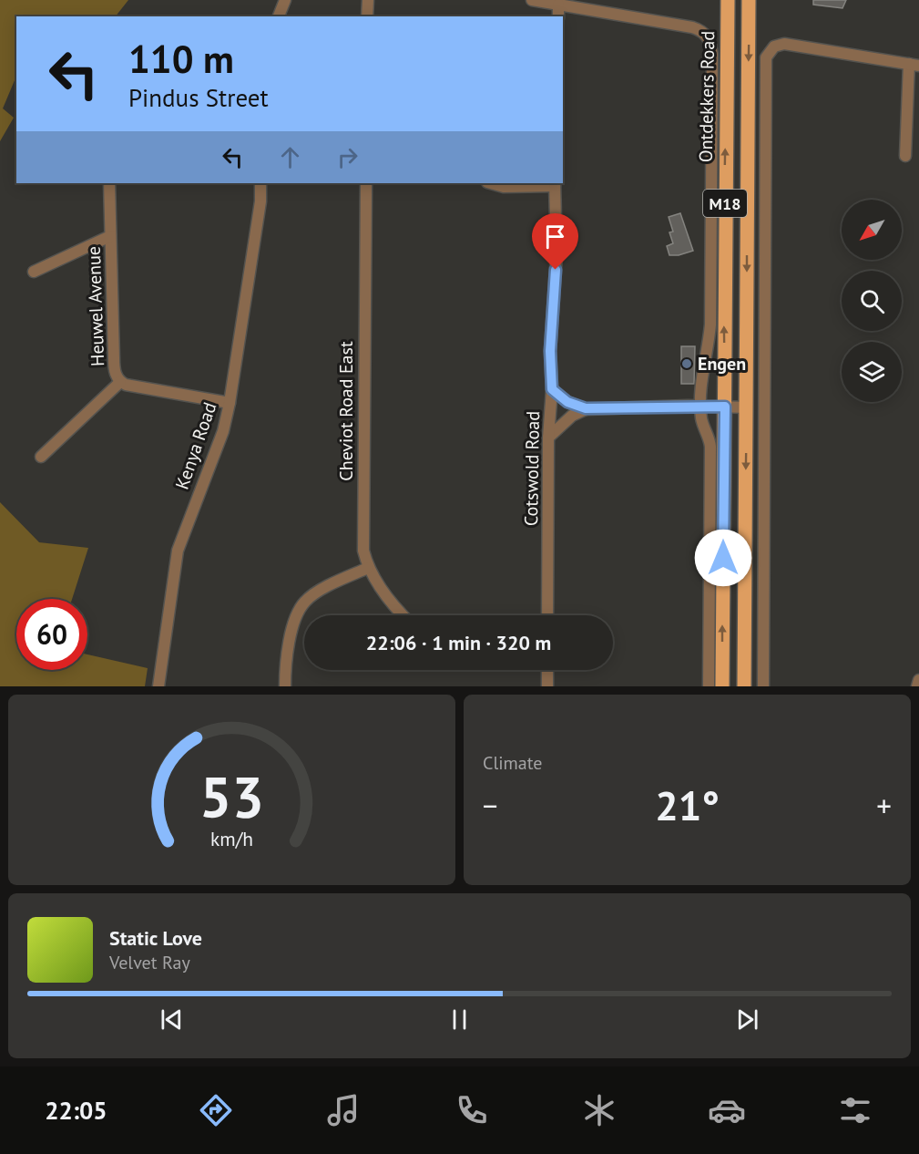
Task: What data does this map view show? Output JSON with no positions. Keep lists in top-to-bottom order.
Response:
{
  "streets": {
    "main road": ["Ontdekkers Road", "M18"],
    "street": [
      "Heuwel Avenue",
      "Cheviot Road East",
      "Kenya Road",
      "Cotswold Road"
    ]
  },
  "crossings": [
    ["Heuwel Avenue", "Kenya Road"]
  ],
  "places": ["Engen"],
  "north": "bottom left",
  "page": {
    "turn": ["110 m", "Pindus Street"],
    "limit": "60",
    "trip": "22:06 · 1 min · 320 m",
    "tile": "Climate",
    "heat": ["−", "21°", "+"],
    "song": ["Static Love", "Velvet Ray"],
    "tabs": "22:05",
    "gauge": ["53", "km/h"]
  }
}
